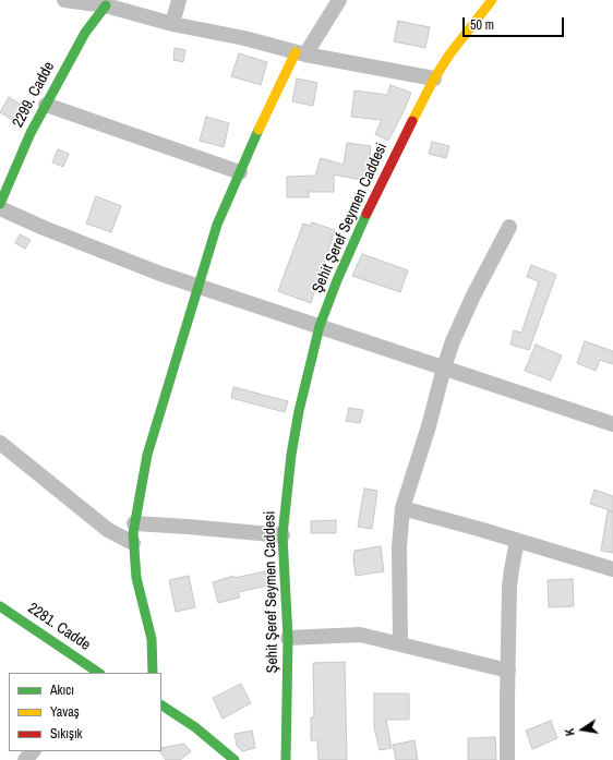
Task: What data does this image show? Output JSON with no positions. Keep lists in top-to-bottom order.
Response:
{
  "streets": {
    "street": ["2299. Cadde", "Şehit Şeref Seymen Caddesi", "2281. Cadde"]
  },
  "legend": ["Akıcı", "Yavaş", "Sıkışık"],
  "scale_bar": "50 m",
  "north": "left"
}
